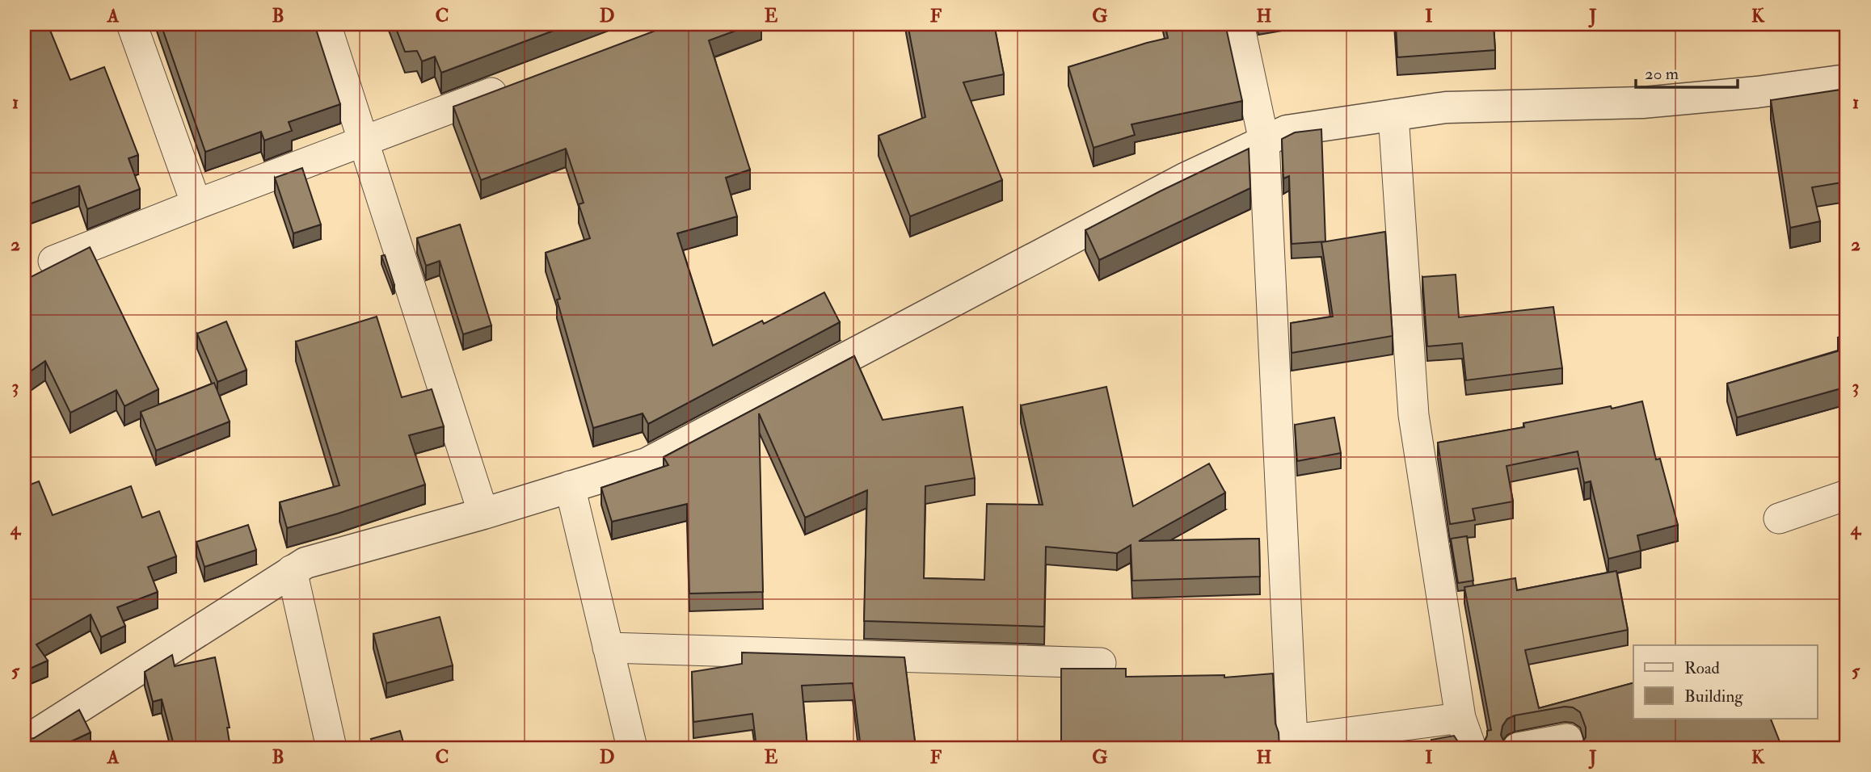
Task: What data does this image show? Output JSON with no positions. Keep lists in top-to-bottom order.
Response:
{
  "legend": ["Road", "Building"],
  "scale_bar": "20 m",
  "grid": {
    "columns": [
      "A",
      "B",
      "C",
      "D",
      "E",
      "F",
      "G",
      "H",
      "I",
      "J",
      "K"
    ],
    "rows": [
      "1",
      "2",
      "3",
      "4",
      "5"
    ]
  }
}
